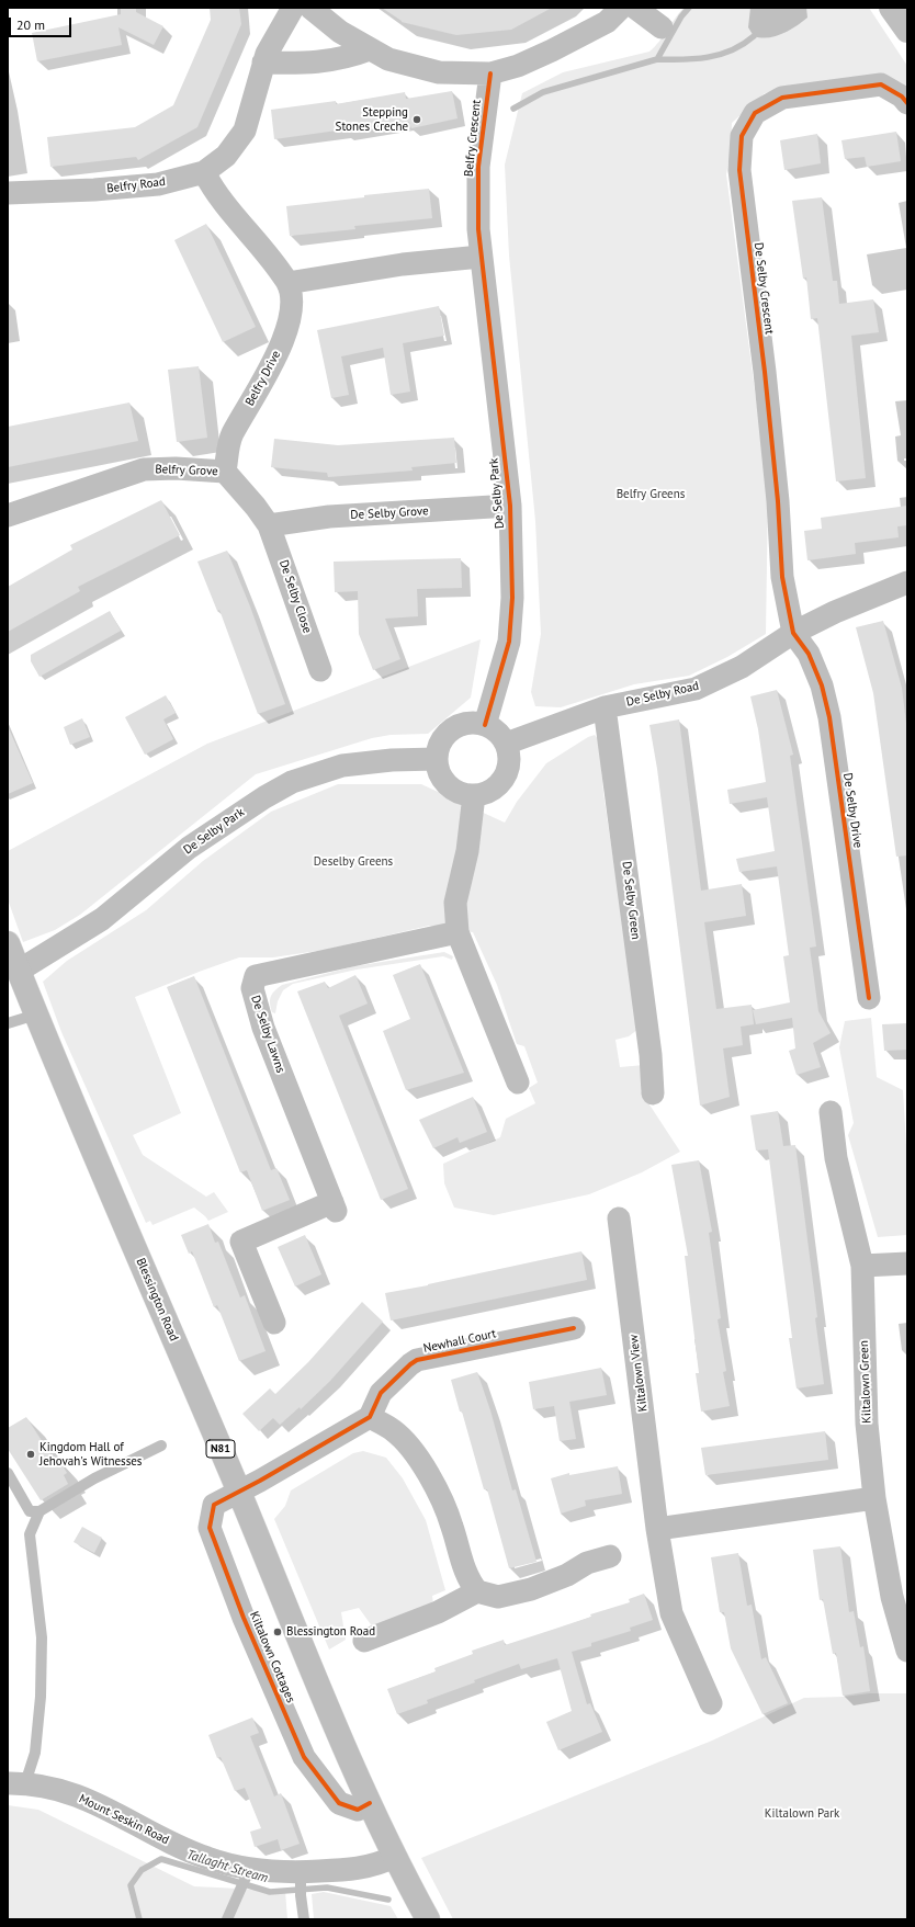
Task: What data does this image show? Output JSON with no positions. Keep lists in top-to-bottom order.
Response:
{
  "streets": {
    "main road": ["Blessington Road", "N81"],
    "street": [
      "Belfry Crescent",
      "Belfry Road",
      "De Selby Crescent",
      "Belfry Drive",
      "Belfry Grove",
      "De Selby Park",
      "De Selby Grove",
      "De Selby Close",
      "De Selby Road",
      "De Selby Drive",
      "De Selby Green",
      "De Selby Lawns",
      "Newhall Court",
      "Kiltalown View",
      "Kiltalown Green",
      "Kiltalown Cottages",
      "Mount Seskin Road"
    ]
  },
  "crossings": [
    ["Belfry Crescent", "De Selby Park"],
    ["De Selby Crescent", "De Selby Road"],
    ["De Selby Crescent", "De Selby Drive"],
    ["Belfry Drive", "Belfry Grove"],
    ["Belfry Grove", "De Selby Grove"],
    ["Belfry Grove", "De Selby Close"],
    ["De Selby Park", "De Selby Grove"],
    ["De Selby Park", "De Selby Road"],
    ["De Selby Park", "Blessington Road"],
    ["De Selby Grove", "De Selby Close"],
    ["De Selby Road", "De Selby Drive"],
    ["De Selby Road", "De Selby Green"],
    ["Blessington Road", "Kiltalown Cottages"],
    ["Blessington Road", "Mount Seskin Road"]
  ],
  "water": ["Tallaght Stream"],
  "parks": ["Belfry Greens", "Deselby Greens", "Kiltalown Park"],
  "places": ["Stepping Stones Creche", "Kingdom Hall of Jehovah's Witnesses", "Blessington Road"],
  "scale_bar": "20 m"
}
